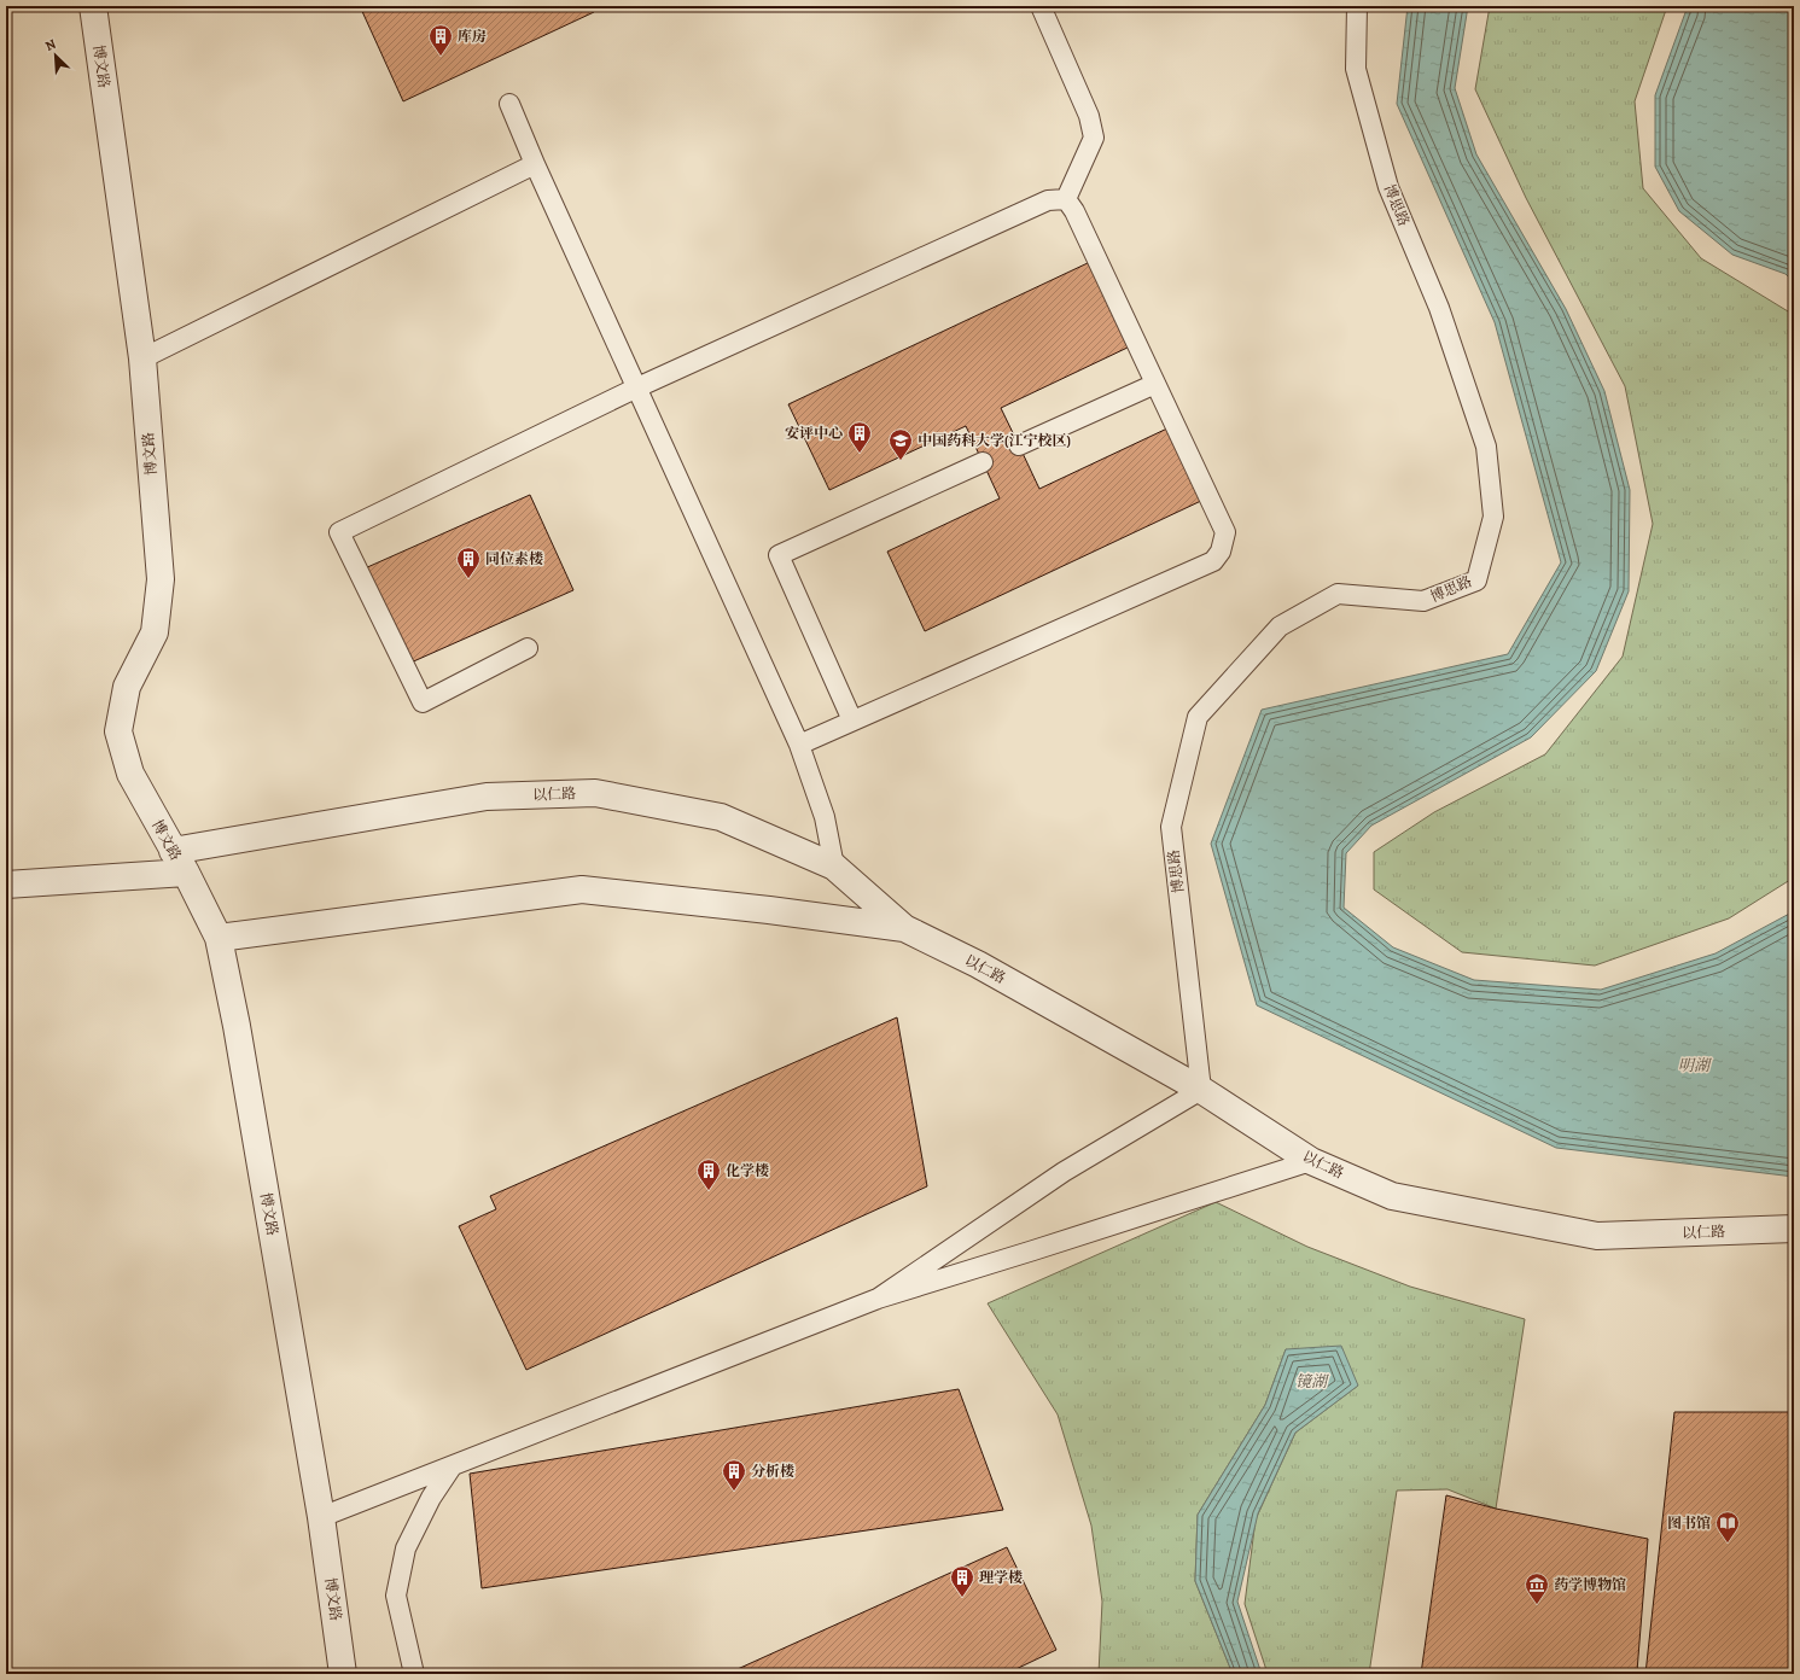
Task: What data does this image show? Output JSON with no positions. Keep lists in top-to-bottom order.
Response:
{
  "streets": {
    "street": ["博文路", "以仁路"],
    "lane": ["博思路"]
  },
  "crossings": [
    ["博文路", "以仁路"],
    ["博思路", "以仁路"]
  ],
  "water": ["明湖", "镜湖"],
  "places": {
    "building": [
      "库房",
      "安评中心",
      "同位素楼",
      "化学楼",
      "分析楼",
      "理学楼"
    ],
    "school or university": ["中国药科大学(江宁校区)"],
    "library": ["图书馆"],
    "museum": ["药学博物馆"]
  },
  "north": "top left"
}
